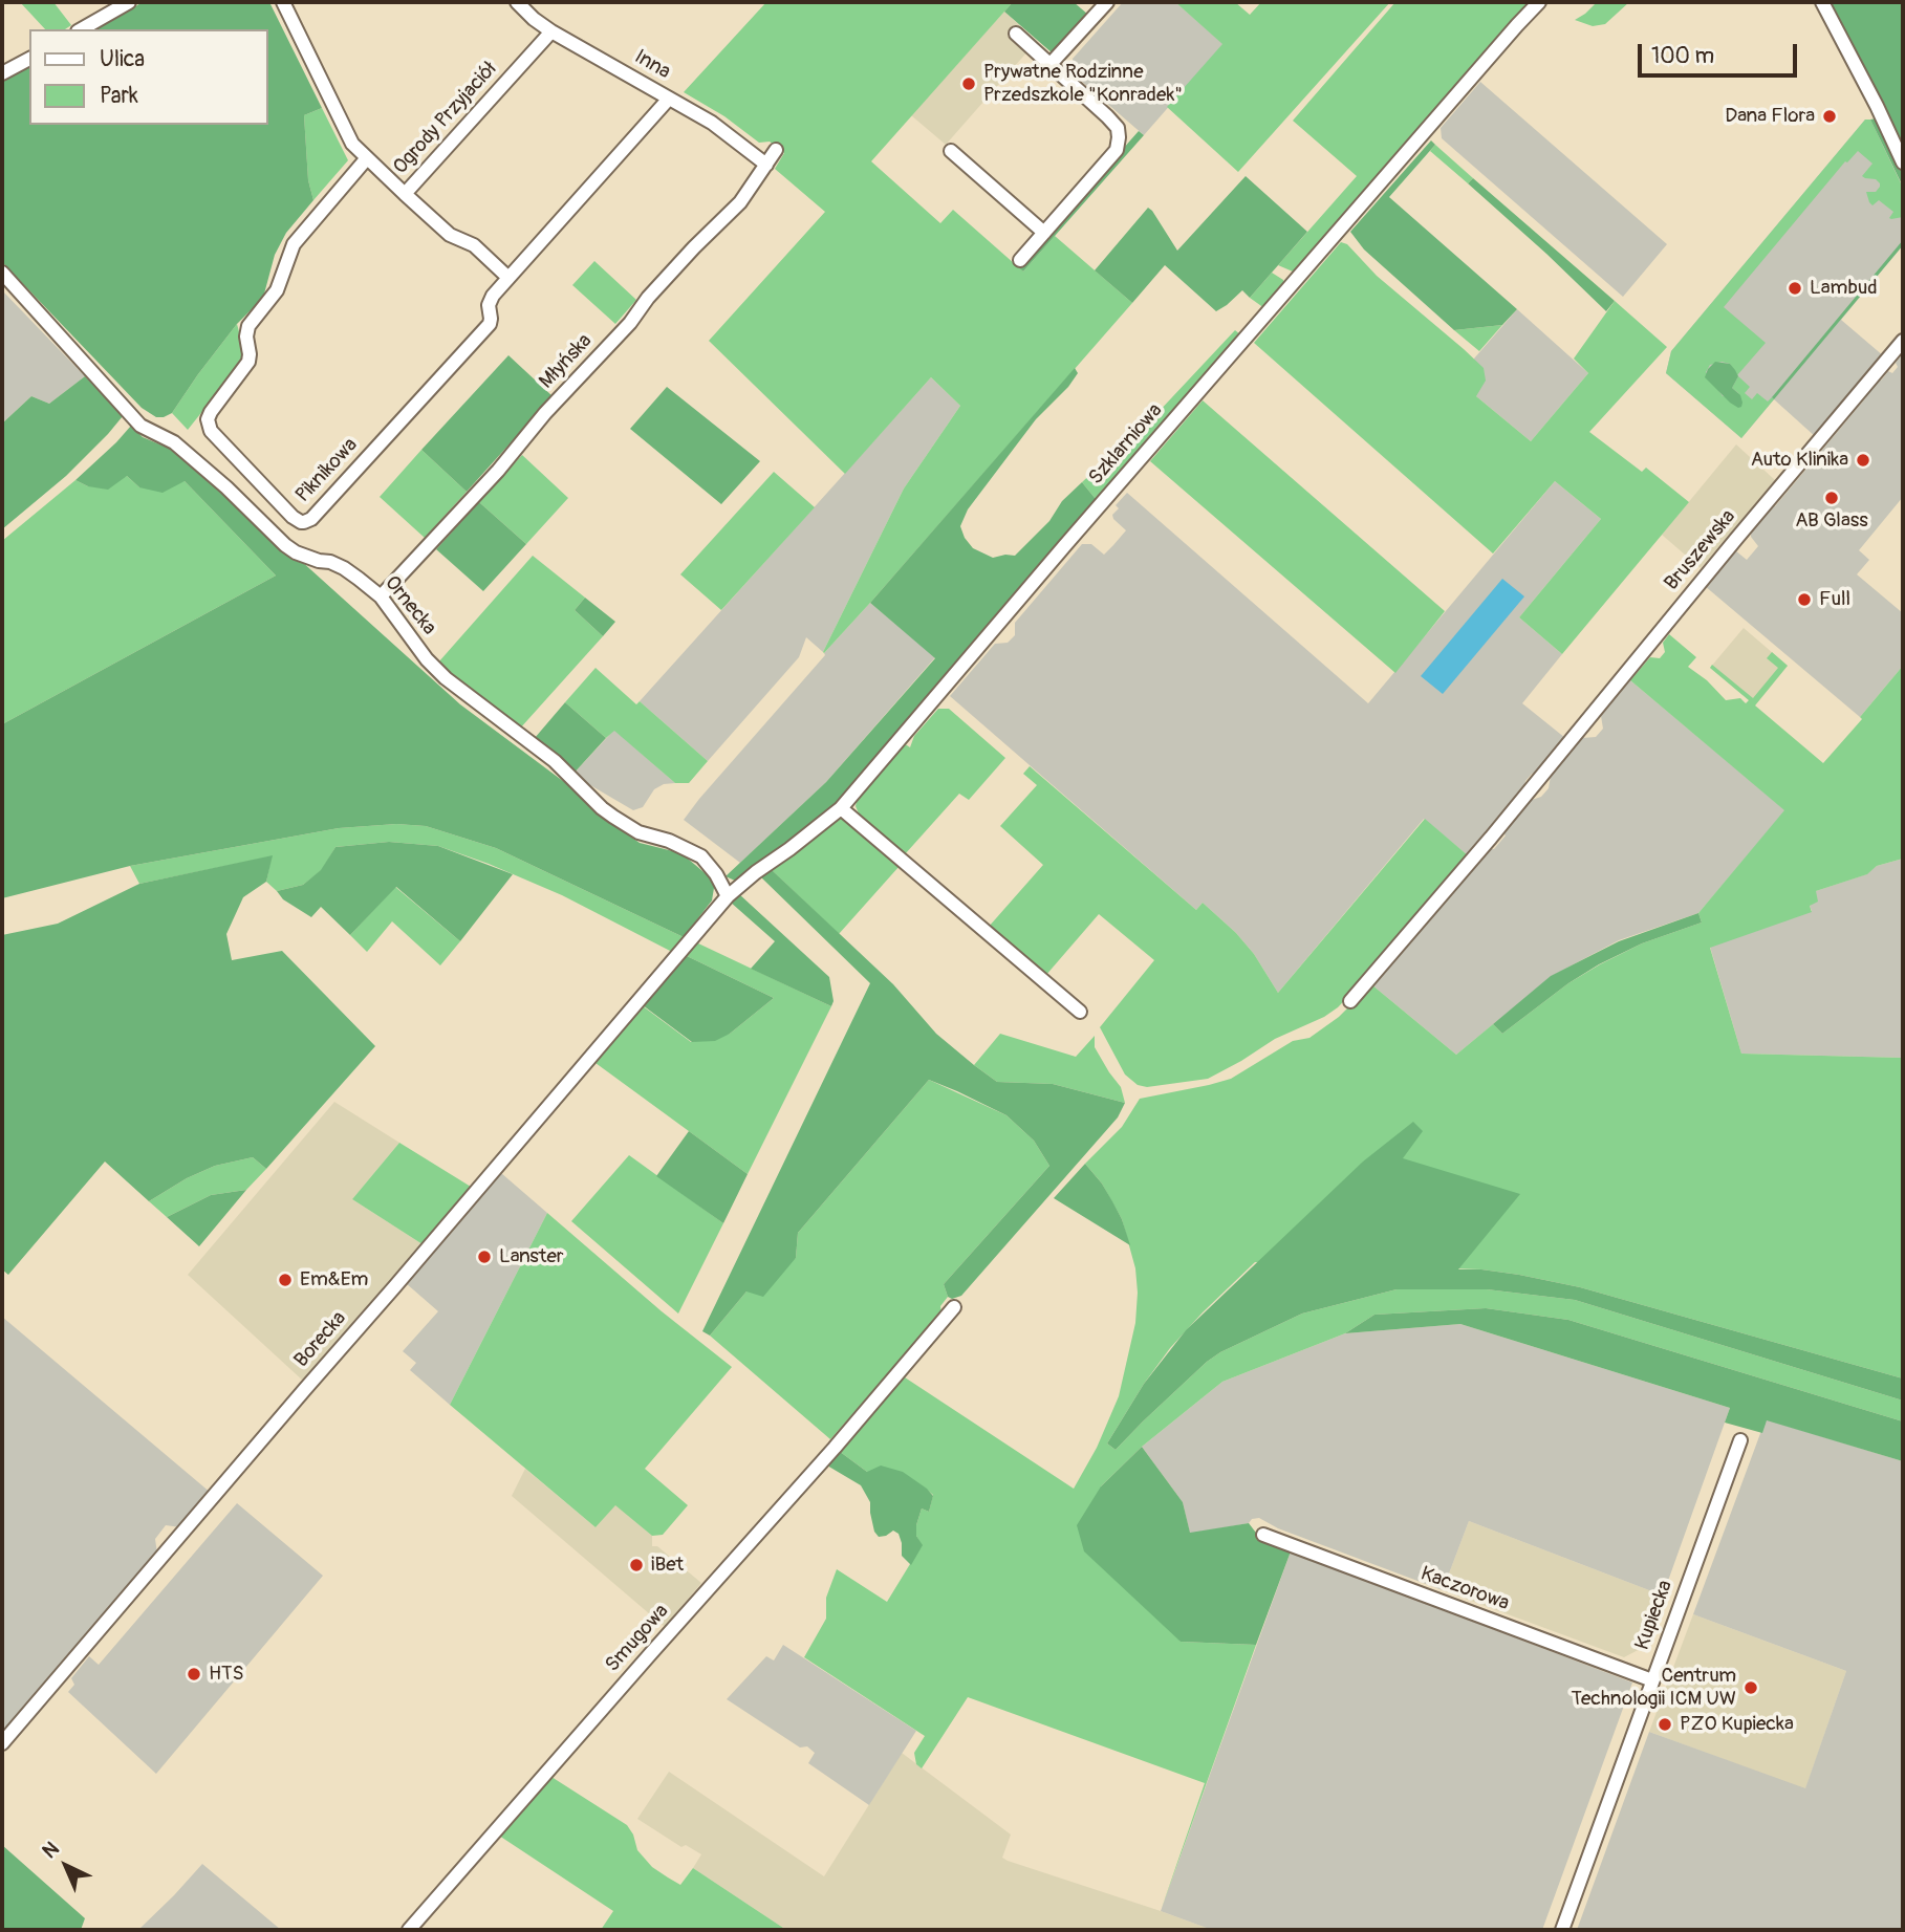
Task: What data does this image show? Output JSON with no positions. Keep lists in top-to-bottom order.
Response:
{
  "streets": {
    "street": [
      "Inna",
      "Ogrody Przyjaciół",
      "Młyńska",
      "Szklarniowa",
      "Piknikowa",
      "Bruszewska",
      "Ornecka",
      "Borecka",
      "Kaczorowa",
      "Kupiecka",
      "Smugowa"
    ]
  },
  "crossings": [
    ["Inna", "Ogrody Przyjaciół"],
    ["Inna", "Młyńska"],
    ["Inna", "Piknikowa"],
    ["Ogrody Przyjaciół", "Piknikowa"],
    ["Młyńska", "Ornecka"],
    ["Szklarniowa", "Ornecka"],
    ["Szklarniowa", "Borecka"],
    ["Ornecka", "Borecka"],
    ["Kaczorowa", "Kupiecka"]
  ],
  "places": [
    "Prywatne Rodzinne Przedszkole \"Konradek\"",
    "Dana Flora",
    "Lambud",
    "Auto Klinika",
    "AB Glass",
    "Full",
    "Lanster",
    "Em&Em",
    "iBet",
    "HTS",
    "Centrum Technologii ICM UW",
    "PZO Kupiecka"
  ],
  "legend": ["Ulica", "Park"],
  "scale_bar": "100 m",
  "north": "top left"
}
